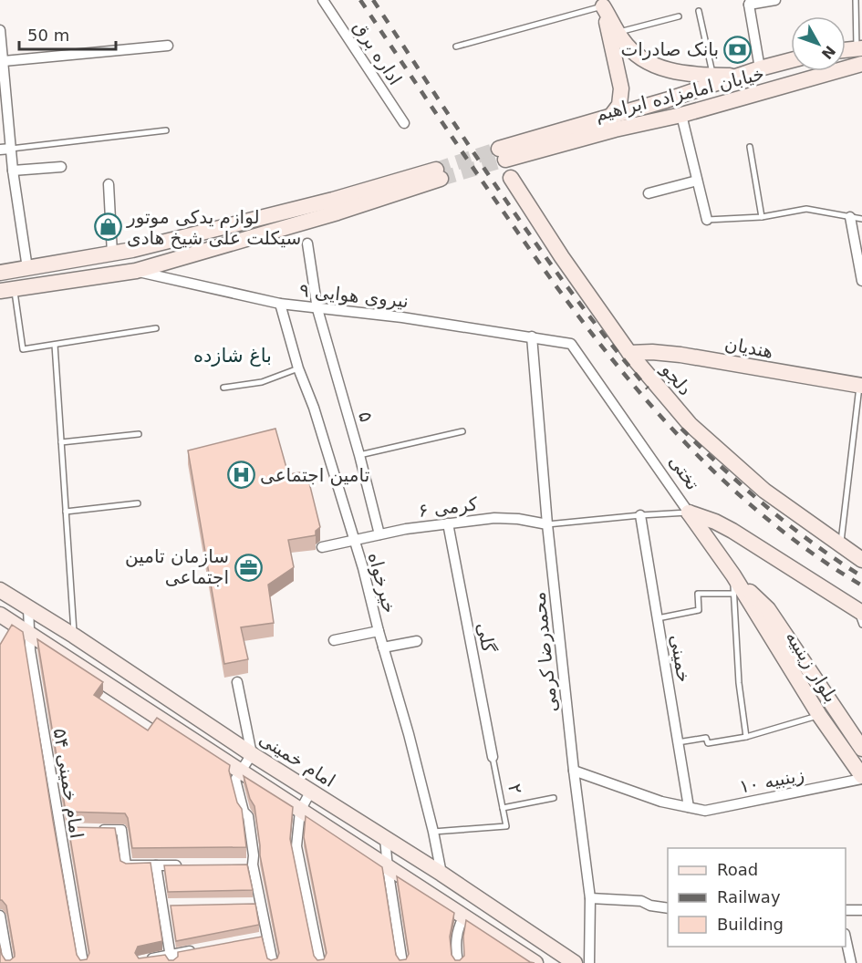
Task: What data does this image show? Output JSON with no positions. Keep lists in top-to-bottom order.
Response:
{
  "streets": {
    "main road": [
      "خیابان امامزاده ابراهیم",
      "هندیان",
      "دلجو",
      "تختی",
      "بلوار زینبیه",
      "امام خمینی"
    ],
    "street": [
      "اداره برق",
      "نیروی هوایی ۹",
      "۵",
      "کرمی ۶",
      "خیرخواه",
      "گلی",
      "محمدرضا کرمی",
      "خمینی",
      "زینبیه ۱۰",
      "امام خمینی ۵۴"
    ],
    "lane": ["۲"]
  },
  "crossings": [
    ["نیروی هوایی ۹", "۵"],
    ["نیروی هوایی ۹", "تختی"],
    ["نیروی هوایی ۹", "خیرخواه"],
    ["نیروی هوایی ۹", "محمدرضا کرمی"],
    ["هندیان", "دلجو"],
    ["۵", "کرمی ۶"],
    ["تختی", "بلوار زینبیه"],
    ["کرمی ۶", "خیرخواه"],
    ["کرمی ۶", "گلی"],
    ["کرمی ۶", "محمدرضا کرمی"],
    ["خیرخواه", "امام خمینی"],
    ["خیرخواه", "۲"],
    ["گلی", "۲"],
    ["محمدرضا کرمی", "زینبیه ۱۰"],
    ["خمینی", "زینبیه ۱۰"],
    ["بلوار زینبیه", "زینبیه ۱۰"],
    ["امام خمینی", "امام خمینی ۵۴"]
  ],
  "districts": ["باغ شازده"],
  "places": {
    "bank": ["بانک صادرات"],
    "shop": ["لوازم یدکی موتور سیکلت علی شیخ هادی"],
    "hospital": ["تامین اجتماعی"],
    "office": ["سازمان تامین اجتماعی"]
  },
  "legend": ["Road", "Railway", "Building"],
  "scale_bar": "50 m",
  "north": "bottom right"
}
